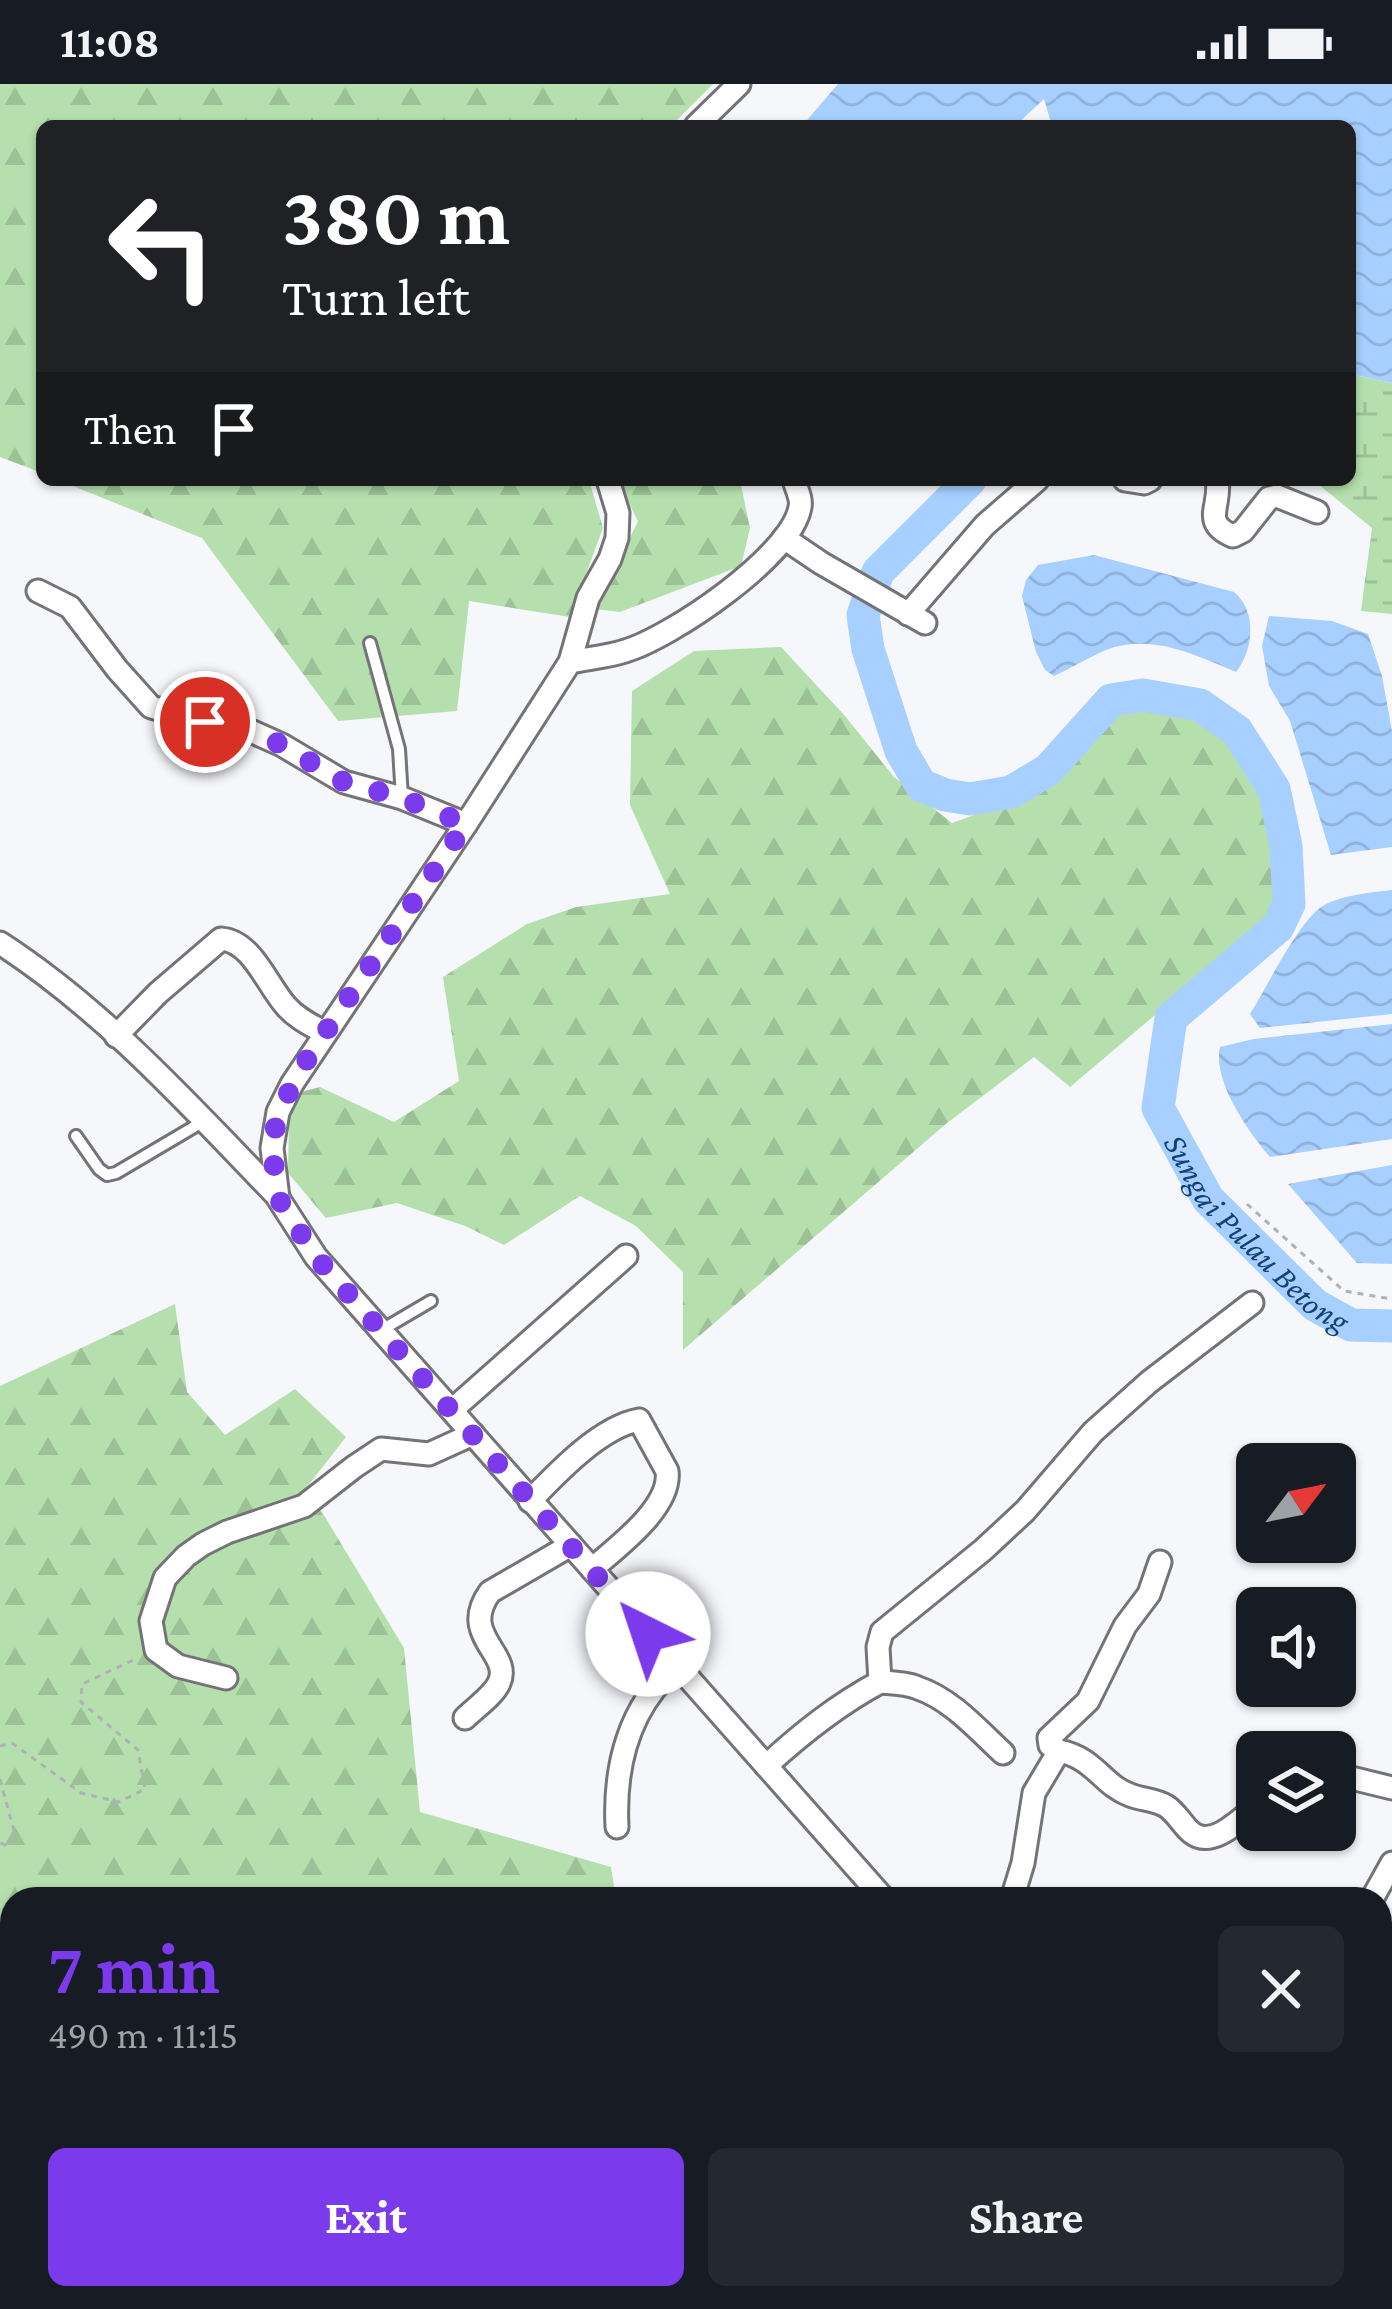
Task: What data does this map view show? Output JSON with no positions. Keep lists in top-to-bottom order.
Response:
{
  "water": ["Sungai Pulau Betong"],
  "north": "top right",
  "page": {
    "status": "11:08",
    "turn": ["380 m", "Turn left"],
    "then": "Then",
    "heading": ["7 min", "490 m · 11:15"],
    "buttons": ["Exit", "Share"]
  }
}
